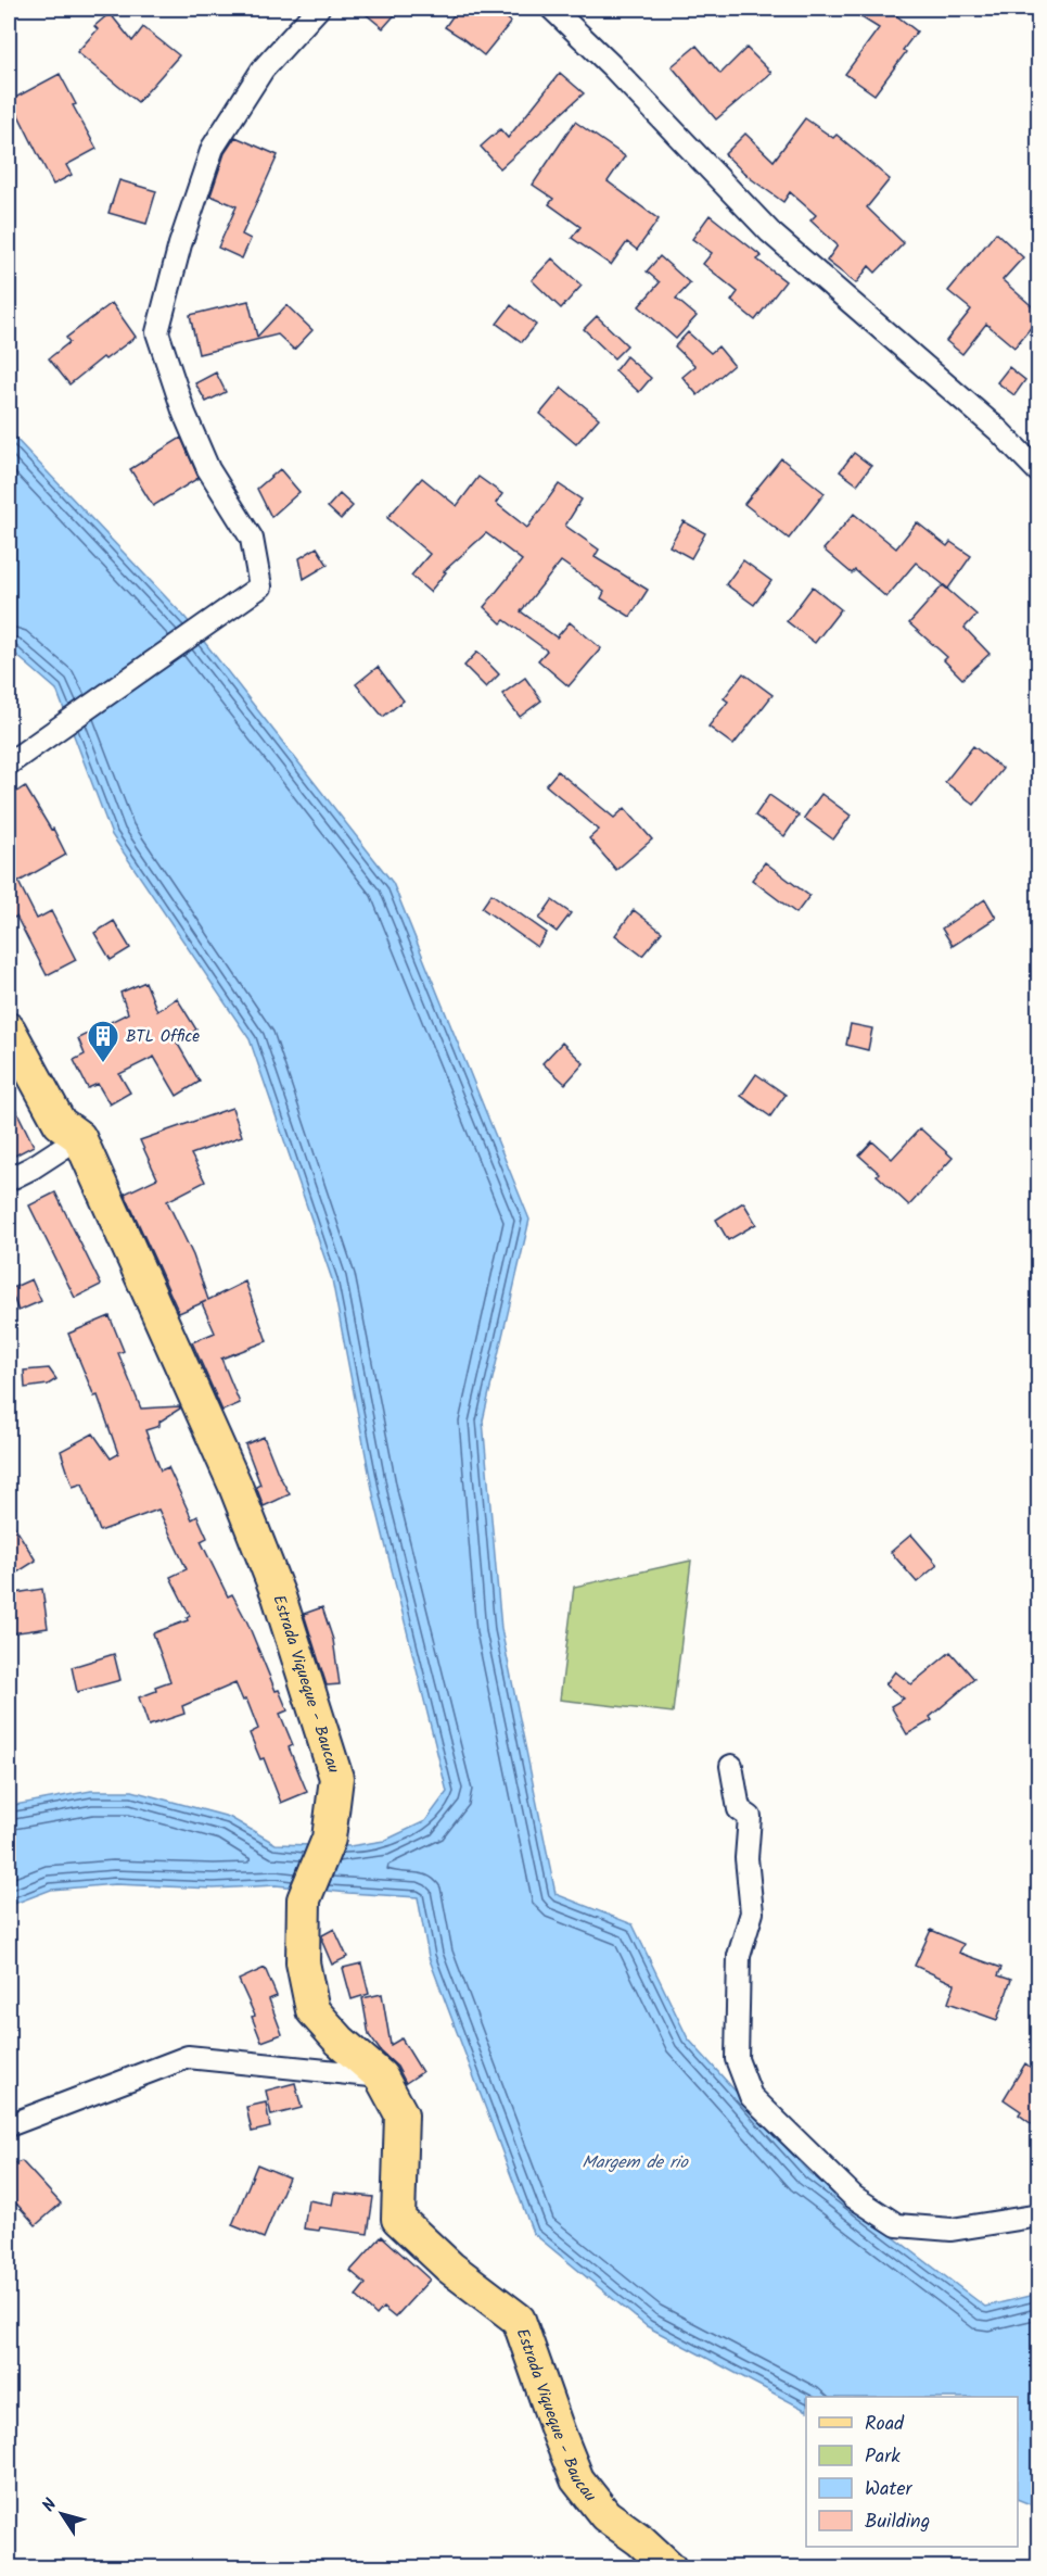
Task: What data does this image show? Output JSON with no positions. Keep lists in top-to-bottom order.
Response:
{
  "streets": {
    "main road": ["Estrada Viqueque - Baucau"]
  },
  "water": ["Margem de rio"],
  "places": {
    "building": ["BTL Office"]
  },
  "legend": [
    "Road",
    "Park",
    "Water",
    "Building"
  ],
  "north": "top left"
}
